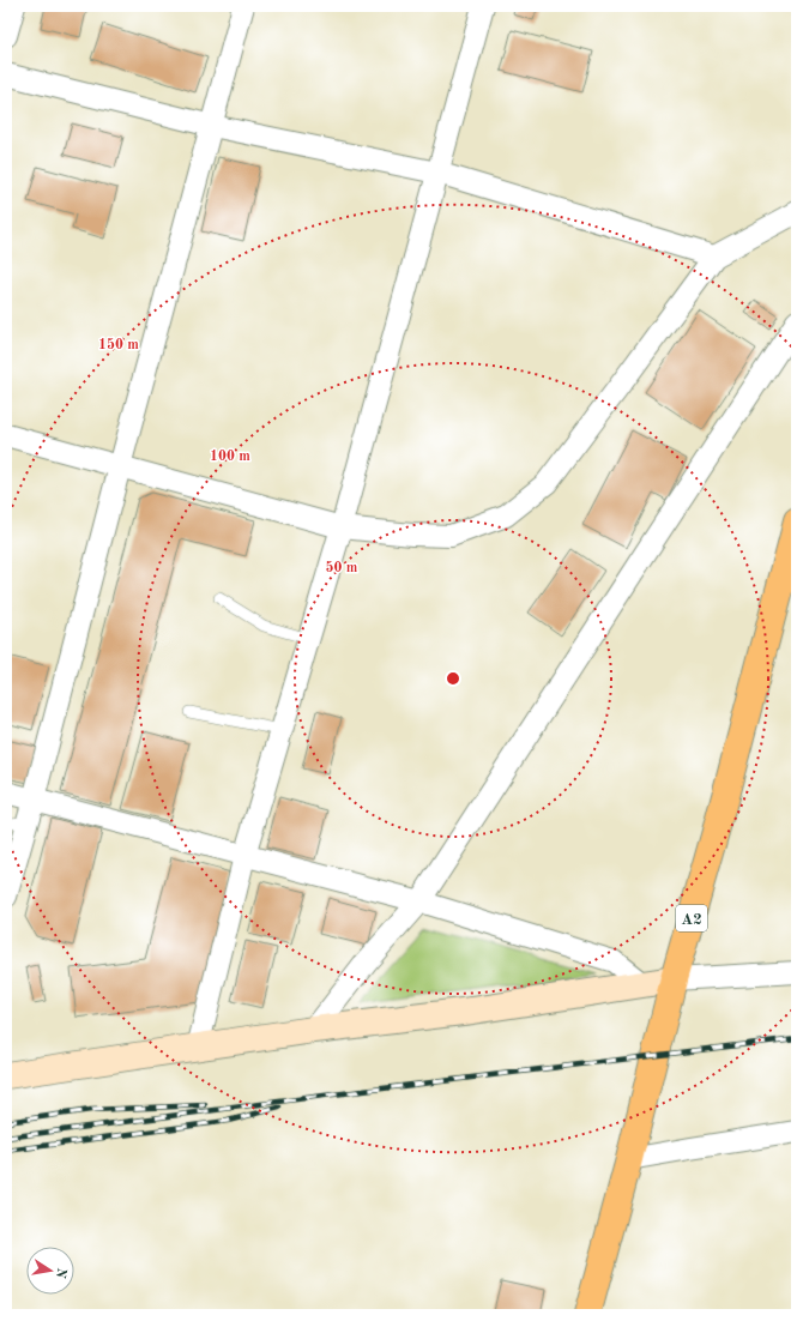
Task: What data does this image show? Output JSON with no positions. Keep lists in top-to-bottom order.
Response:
{
  "streets": {
    "main road": ["A2"]
  },
  "north": "right",
  "rings": ["150 m", "100 m", "50 m"]
}
